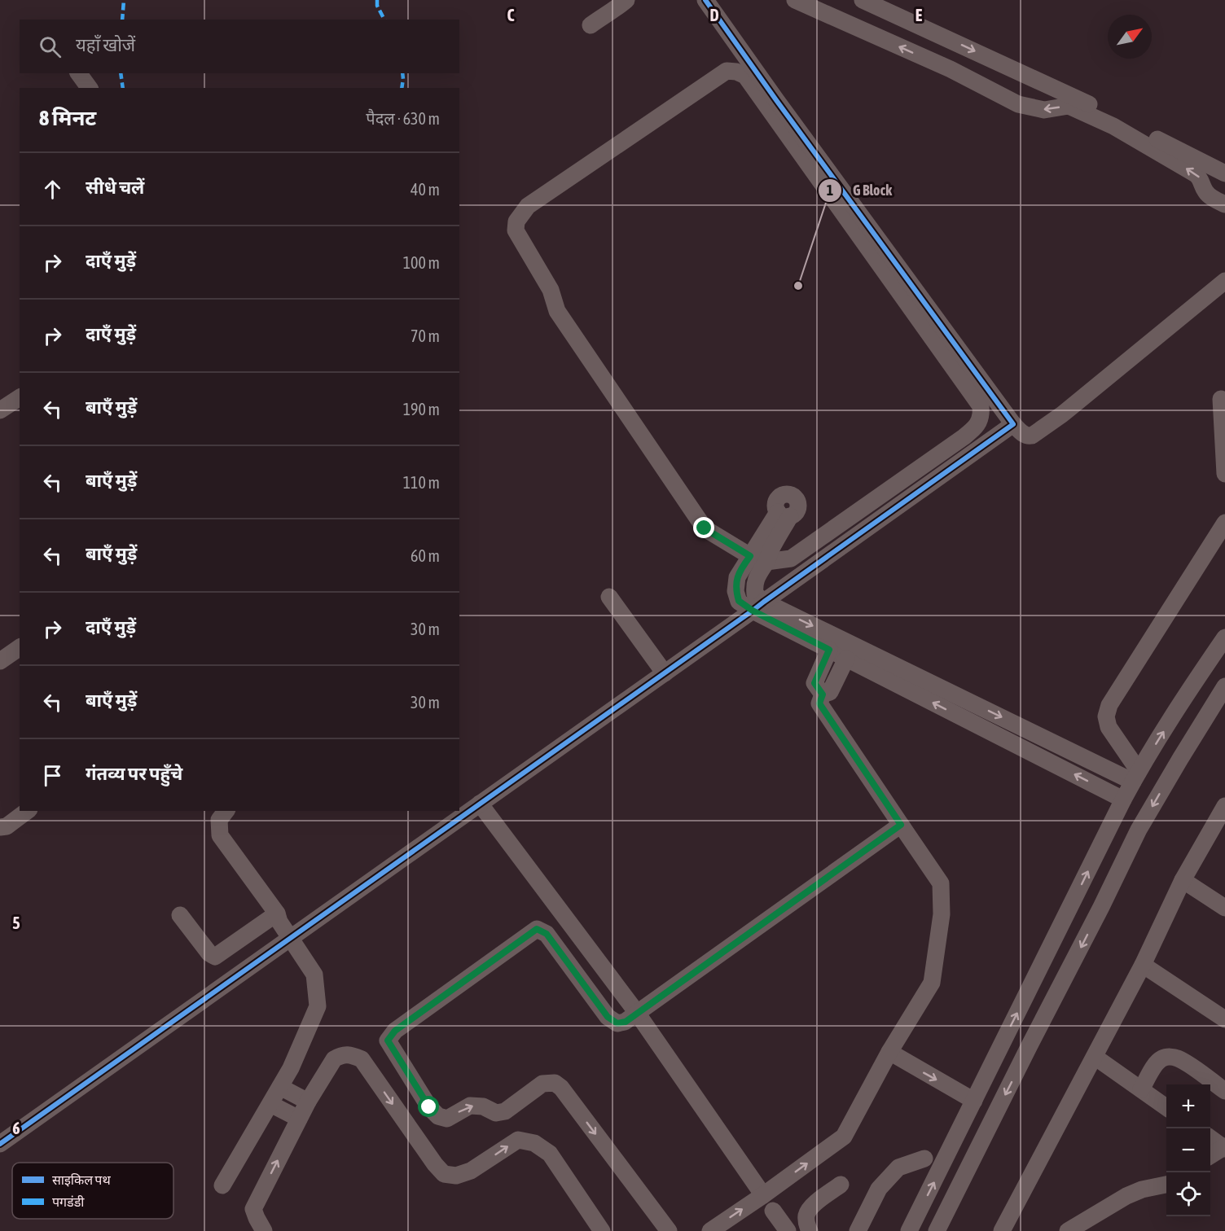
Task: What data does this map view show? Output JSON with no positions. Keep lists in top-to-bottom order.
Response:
{
  "places": ["G Block"],
  "legend": ["साइकिल पथ", "पगडंडी"],
  "north": "top right",
  "page": {
    "search": "यहाँ खोजें",
    "heading": ["8 मिनट", "पैदल · 630 m"],
    "list": [
      ["सीधे चलें", "40 m"],
      ["दाएँ मुड़ें", "100 m"],
      ["दाएँ मुड़ें", "70 m"],
      ["बाएँ मुड़ें", "190 m"],
      ["बाएँ मुड़ें", "110 m"],
      ["बाएँ मुड़ें", "60 m"],
      ["दाएँ मुड़ें", "30 m"],
      ["बाएँ मुड़ें", "30 m"],
      "गंतव्य पर पहुँचे"
    ],
    "map_buttons": ["+", "−"]
  },
  "grid": {
    "columns": ["C", "D", "E"],
    "rows": ["5", "6"]
  }
}
